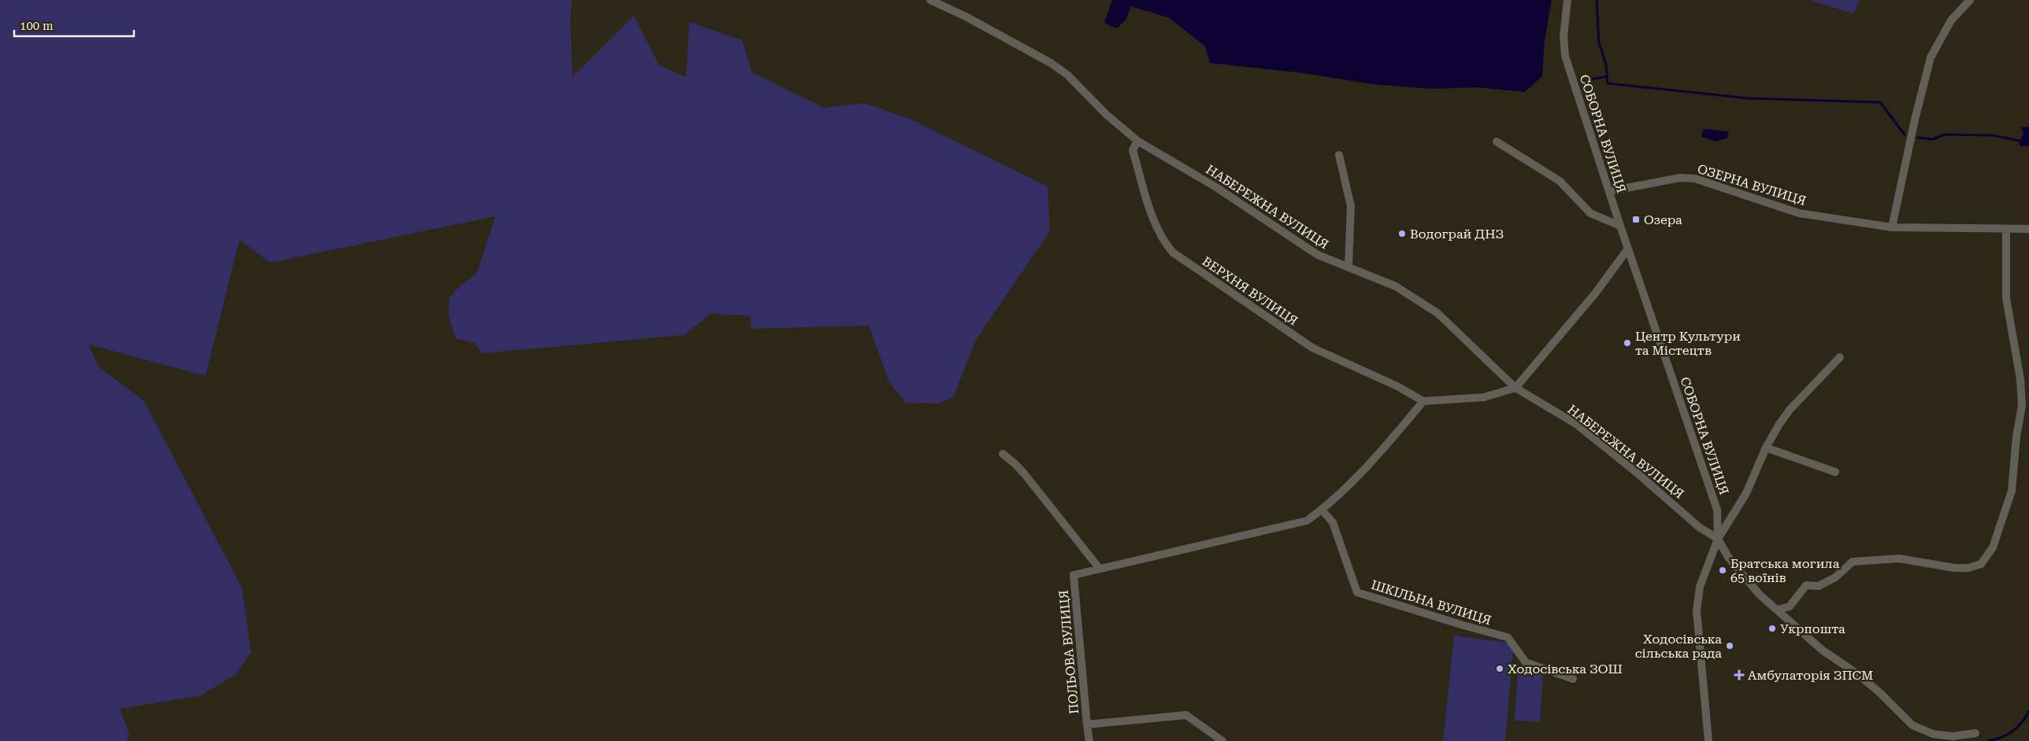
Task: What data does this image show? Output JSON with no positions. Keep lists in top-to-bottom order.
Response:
{
  "streets": {
    "street": [
      "СОБОРНА ВУЛИЦЯ",
      "ОЗЕРНА ВУЛИЦЯ",
      "НАБЕРЕЖНА ВУЛИЦЯ",
      "ВЕРХНЯ ВУЛИЦЯ",
      "ШКІЛЬНА ВУЛИЦЯ",
      "ПОЛЬОВА ВУЛИЦЯ"
    ]
  },
  "crossings": [
    ["СОБОРНА ВУЛИЦЯ", "ОЗЕРНА ВУЛИЦЯ"],
    ["СОБОРНА ВУЛИЦЯ", "НАБЕРЕЖНА ВУЛИЦЯ"],
    ["НАБЕРЕЖНА ВУЛИЦЯ", "ВЕРХНЯ ВУЛИЦЯ"]
  ],
  "places": {
    "transit": ["Озера"],
    "other": [
      "Водограй ДНЗ",
      "Центр Культури та Містецтв",
      "Братська могила 65 воїнів",
      "Укрпошта",
      "Ходосівська сільська рада",
      "Ходосівська ЗОШ"
    ],
    "health": ["Амбулаторія ЗПСМ"]
  },
  "scale_bar": "100 m"
}
